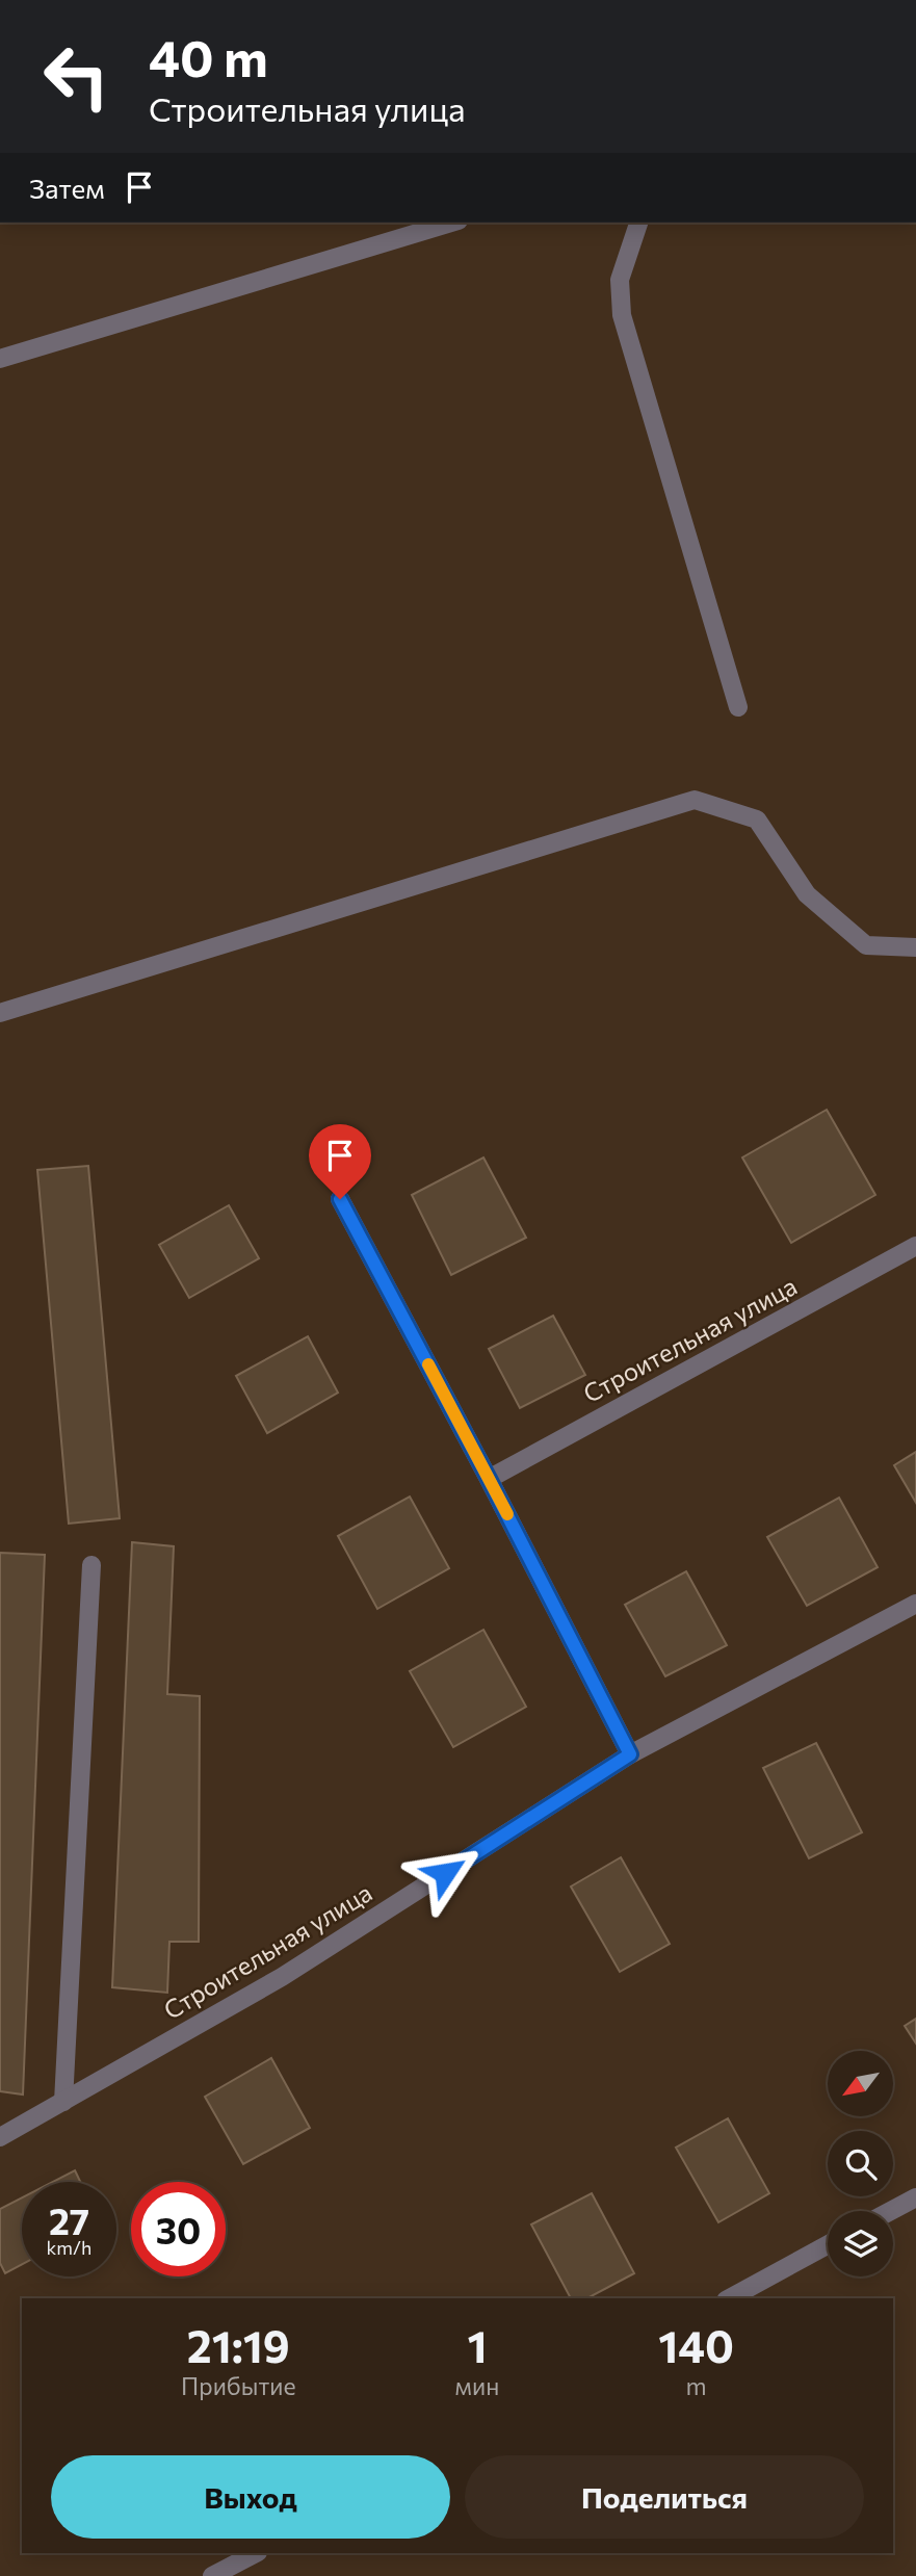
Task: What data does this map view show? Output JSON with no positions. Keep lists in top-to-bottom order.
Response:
{
  "streets": {
    "street": ["Строительная улица"]
  },
  "north": "bottom left",
  "page": {
    "turn": ["40 m", "Строительная улица"],
    "then": "Затем",
    "speed": "27 km/h",
    "limit": "30",
    "eta": [
      "21:19",
      "Прибытие",
      "1",
      "мин",
      "140",
      "m"
    ],
    "buttons": ["Выход", "Поделиться"]
  }
}
